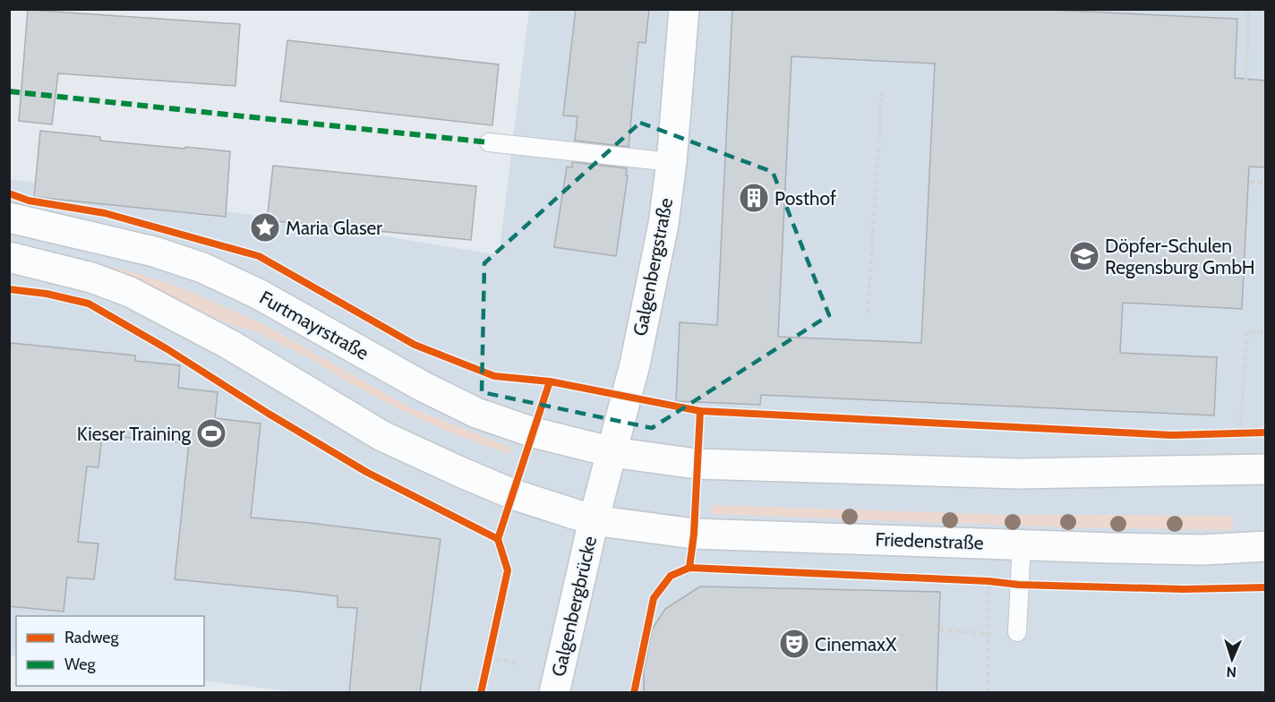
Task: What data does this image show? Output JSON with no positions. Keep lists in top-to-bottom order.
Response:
{
  "streets": {
    "main road": [
      "Galgenbergstraße",
      "Furtmayrstraße",
      "Friedenstraße",
      "Galgenbergbrücke"
    ]
  },
  "crossings": [
    ["Galgenbergstraße", "Furtmayrstraße"],
    ["Galgenbergstraße", "Friedenstraße"],
    ["Galgenbergstraße", "Galgenbergbrücke"],
    ["Friedenstraße", "Galgenbergbrücke"]
  ],
  "places": {
    "building": ["Posthof"],
    "place": ["Maria Glaser"],
    "school or university": ["Döpfer-Schulen Regensburg GmbH"],
    "sports": ["Kieser Training"],
    "theatre": ["CinemaxX"]
  },
  "legend": ["Radweg", "Weg"],
  "north": "bottom"
}
